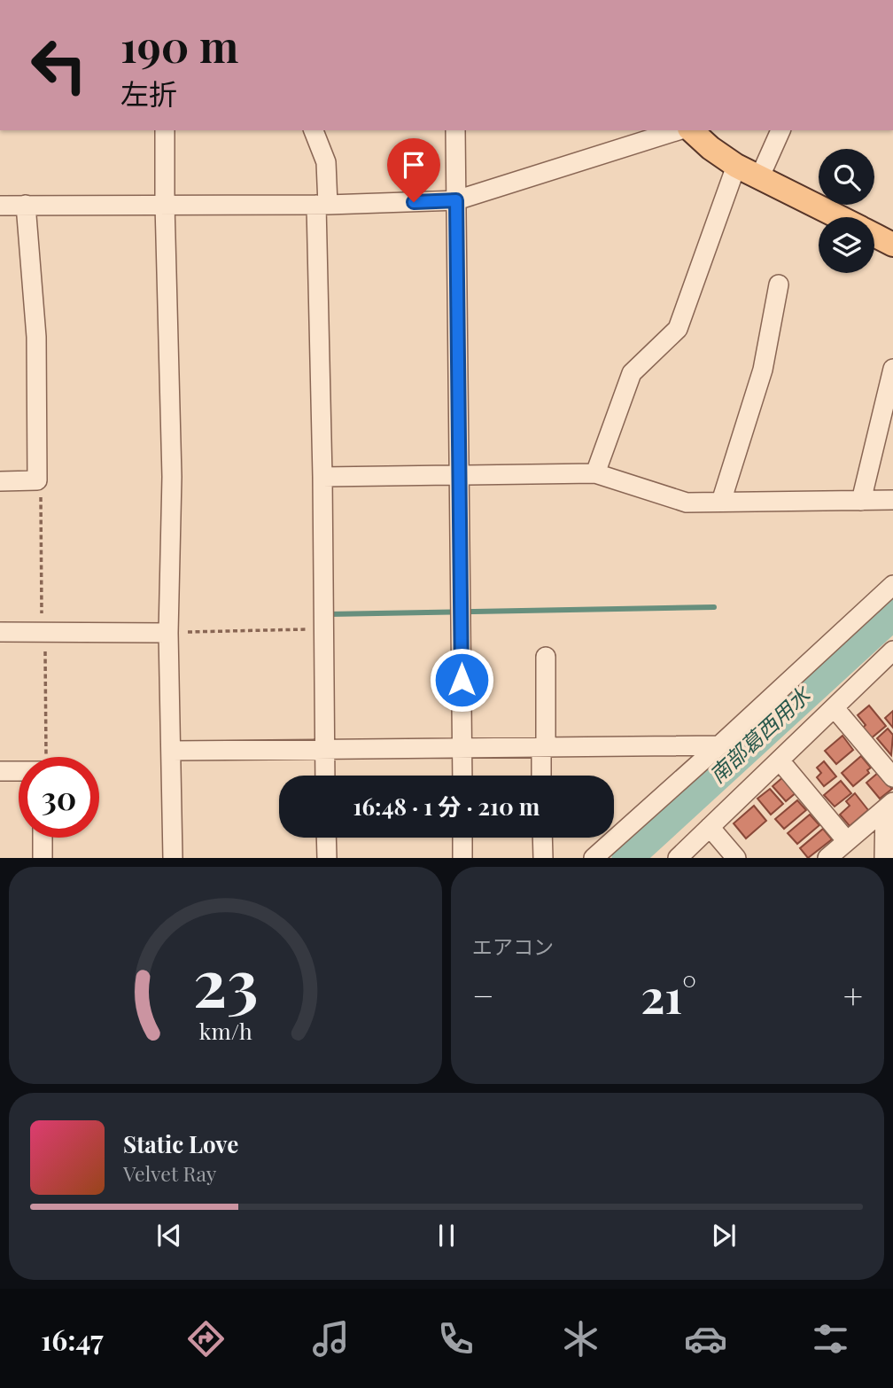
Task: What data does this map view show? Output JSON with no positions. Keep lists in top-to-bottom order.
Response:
{
  "water": ["南部葛西用水"],
  "page": {
    "turn": ["190 m", "左折"],
    "limit": "30",
    "trip": "16:48 · 1 分 · 210 m",
    "tile": "エアコン",
    "heat": ["−", "21°", "+"],
    "song": ["Static Love", "Velvet Ray"],
    "tabs": "16:47",
    "gauge": ["23", "km/h"]
  }
}
